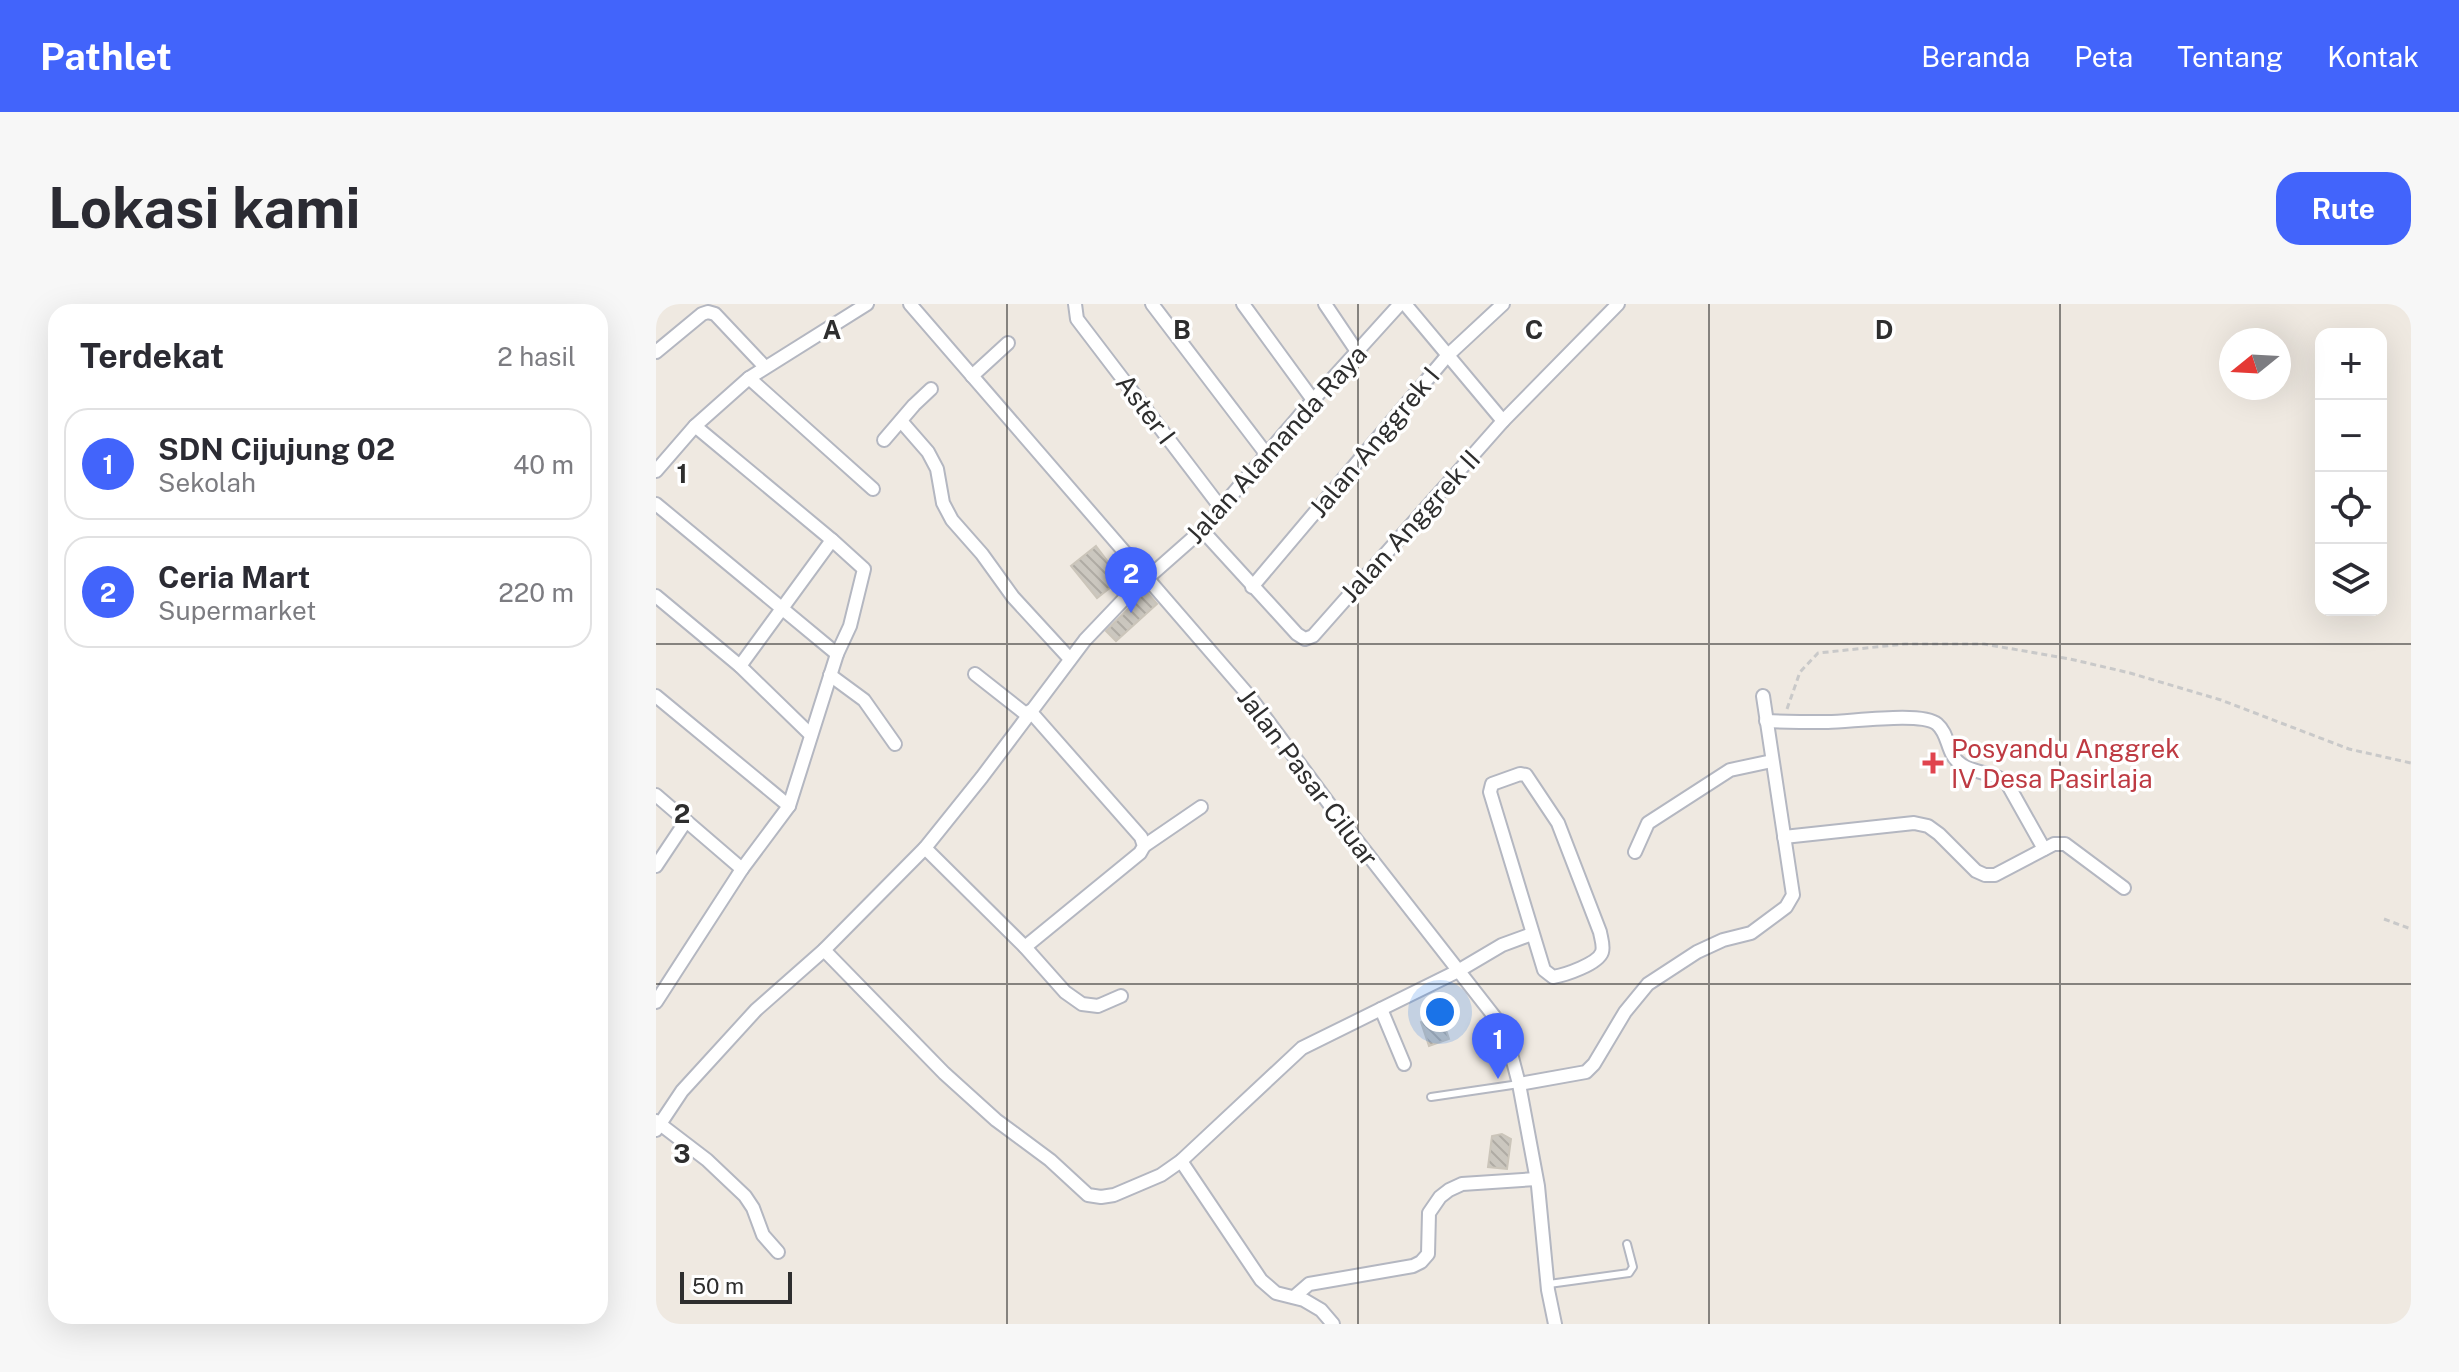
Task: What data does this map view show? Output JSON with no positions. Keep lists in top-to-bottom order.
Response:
{
  "streets": {
    "street": [
      "Aster I",
      "Jalan Anggrek I",
      "Jalan Alamanda Raya",
      "Jalan Anggrek II",
      "Jalan Pasar Ciluar"
    ]
  },
  "crossings": [
    ["Aster I", "Jalan Alamanda Raya"],
    ["Jalan Anggrek I", "Jalan Anggrek II"],
    ["Jalan Alamanda Raya", "Jalan Anggrek II"],
    ["Jalan Alamanda Raya", "Jalan Pasar Ciluar"]
  ],
  "places": {
    "health": ["Posyandu Anggrek IV Desa Pasirlaja"]
  },
  "scale_bar": "50 m",
  "north": "left",
  "page": {
    "header": "Pathlet",
    "nav": [
      "Beranda",
      "Peta",
      "Tentang",
      "Kontak"
    ],
    "buttons": "Rute",
    "title": "Lokasi kami",
    "heading": ["Terdekat", "2 hasil"],
    "map_buttons": ["+", "−"],
    "list": [
      {
        "mark": "1",
        "name": "SDN Cijujung 02",
        "note": "Sekolah",
        "value": "40 m"
      },
      {
        "mark": "2",
        "name": "Ceria Mart",
        "note": "Supermarket",
        "value": "220 m"
      }
    ],
    "pins": ["2", "1"],
    "scale": "50 m"
  },
  "grid": {
    "columns": [
      "A",
      "B",
      "C",
      "D"
    ],
    "rows": ["1", "2", "3"]
  }
}
